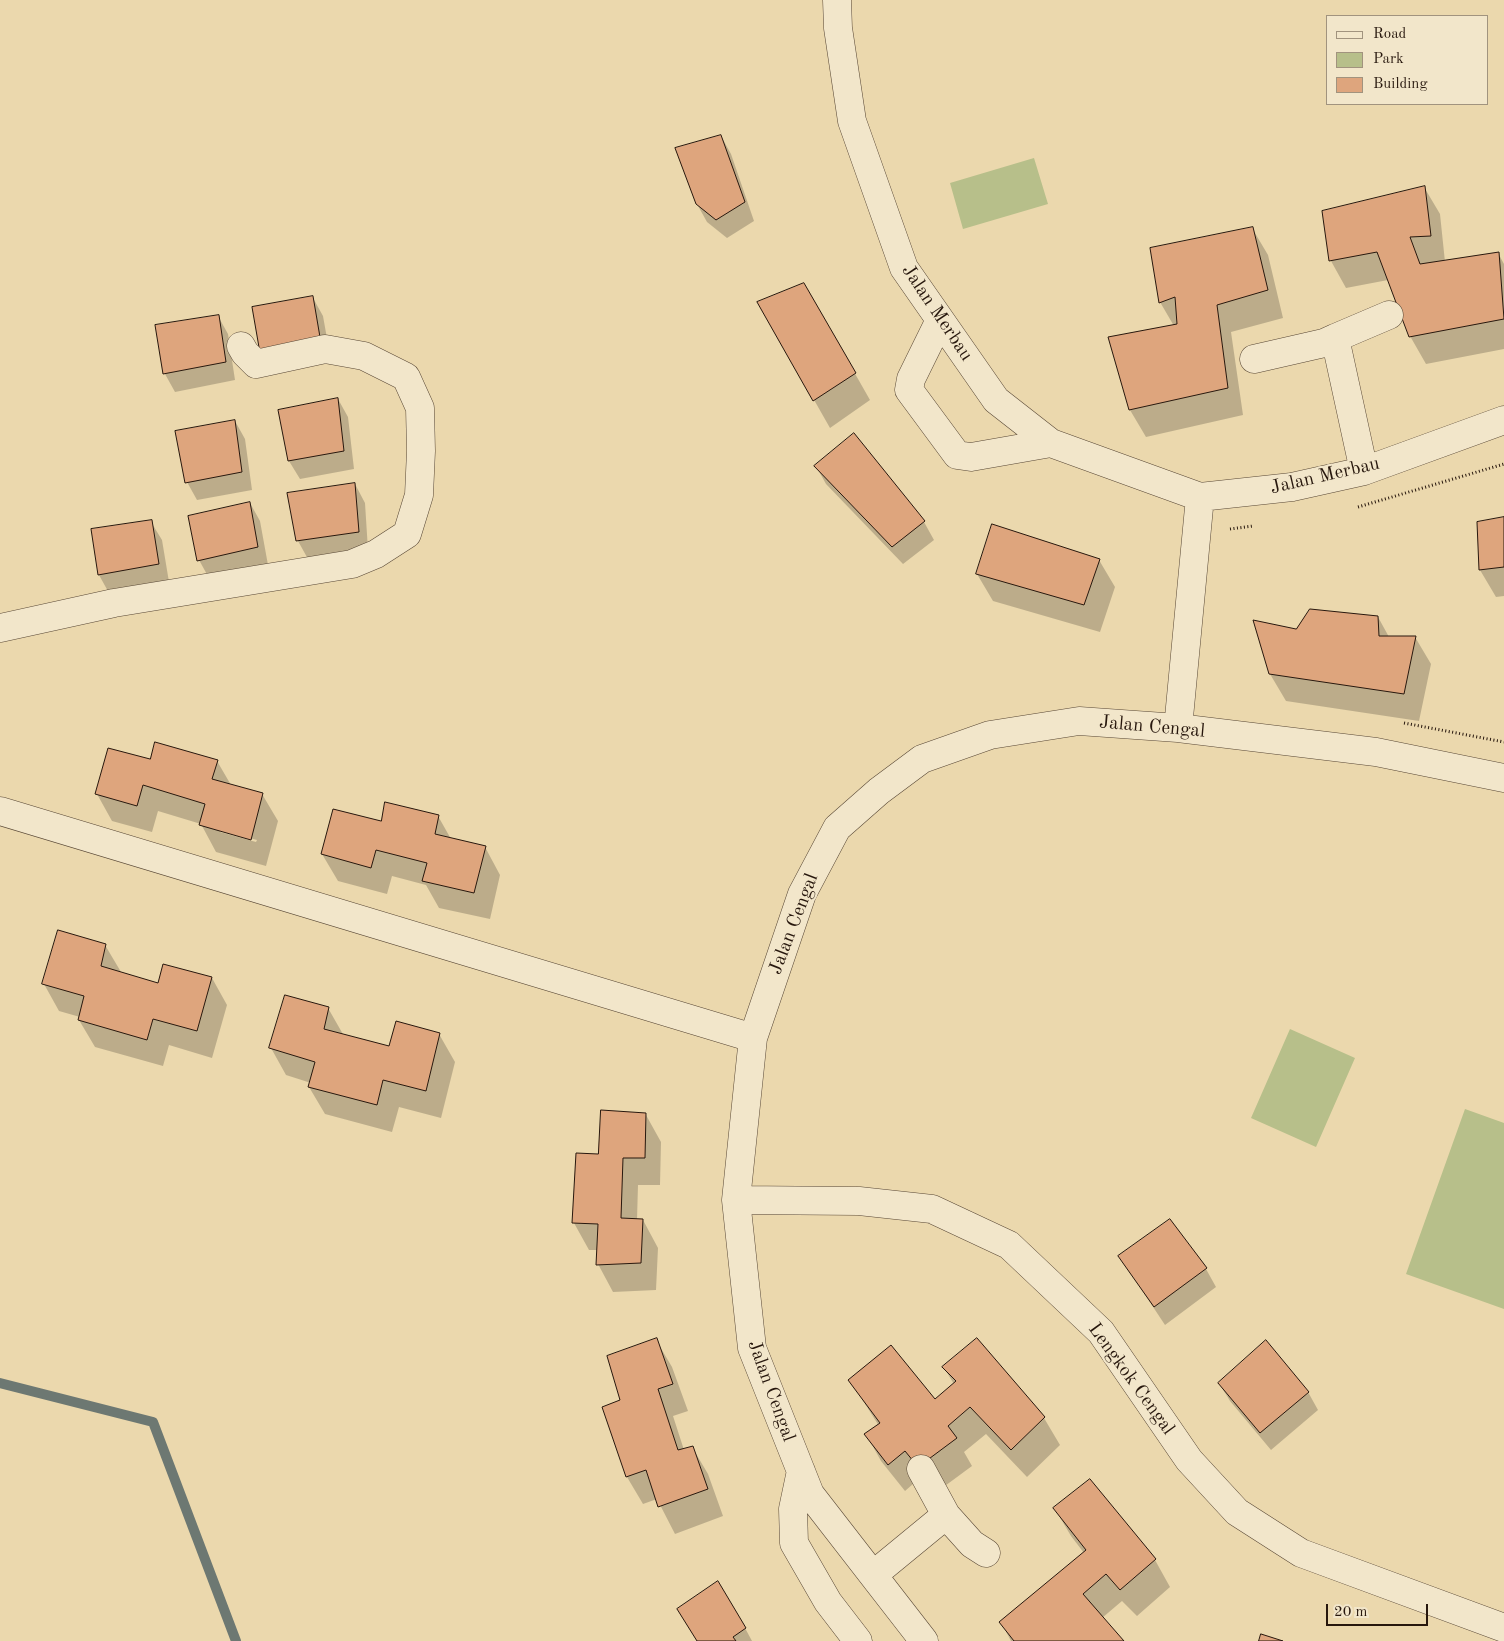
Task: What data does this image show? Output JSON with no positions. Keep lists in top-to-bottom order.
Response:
{
  "streets": {
    "street": ["Jalan Merbau", "Jalan Cengal", "Lengkok Cengal"]
  },
  "crossings": [
    ["Jalan Cengal", "Lengkok Cengal"]
  ],
  "legend": ["Road", "Park", "Building"],
  "scale_bar": "20 m"
}
